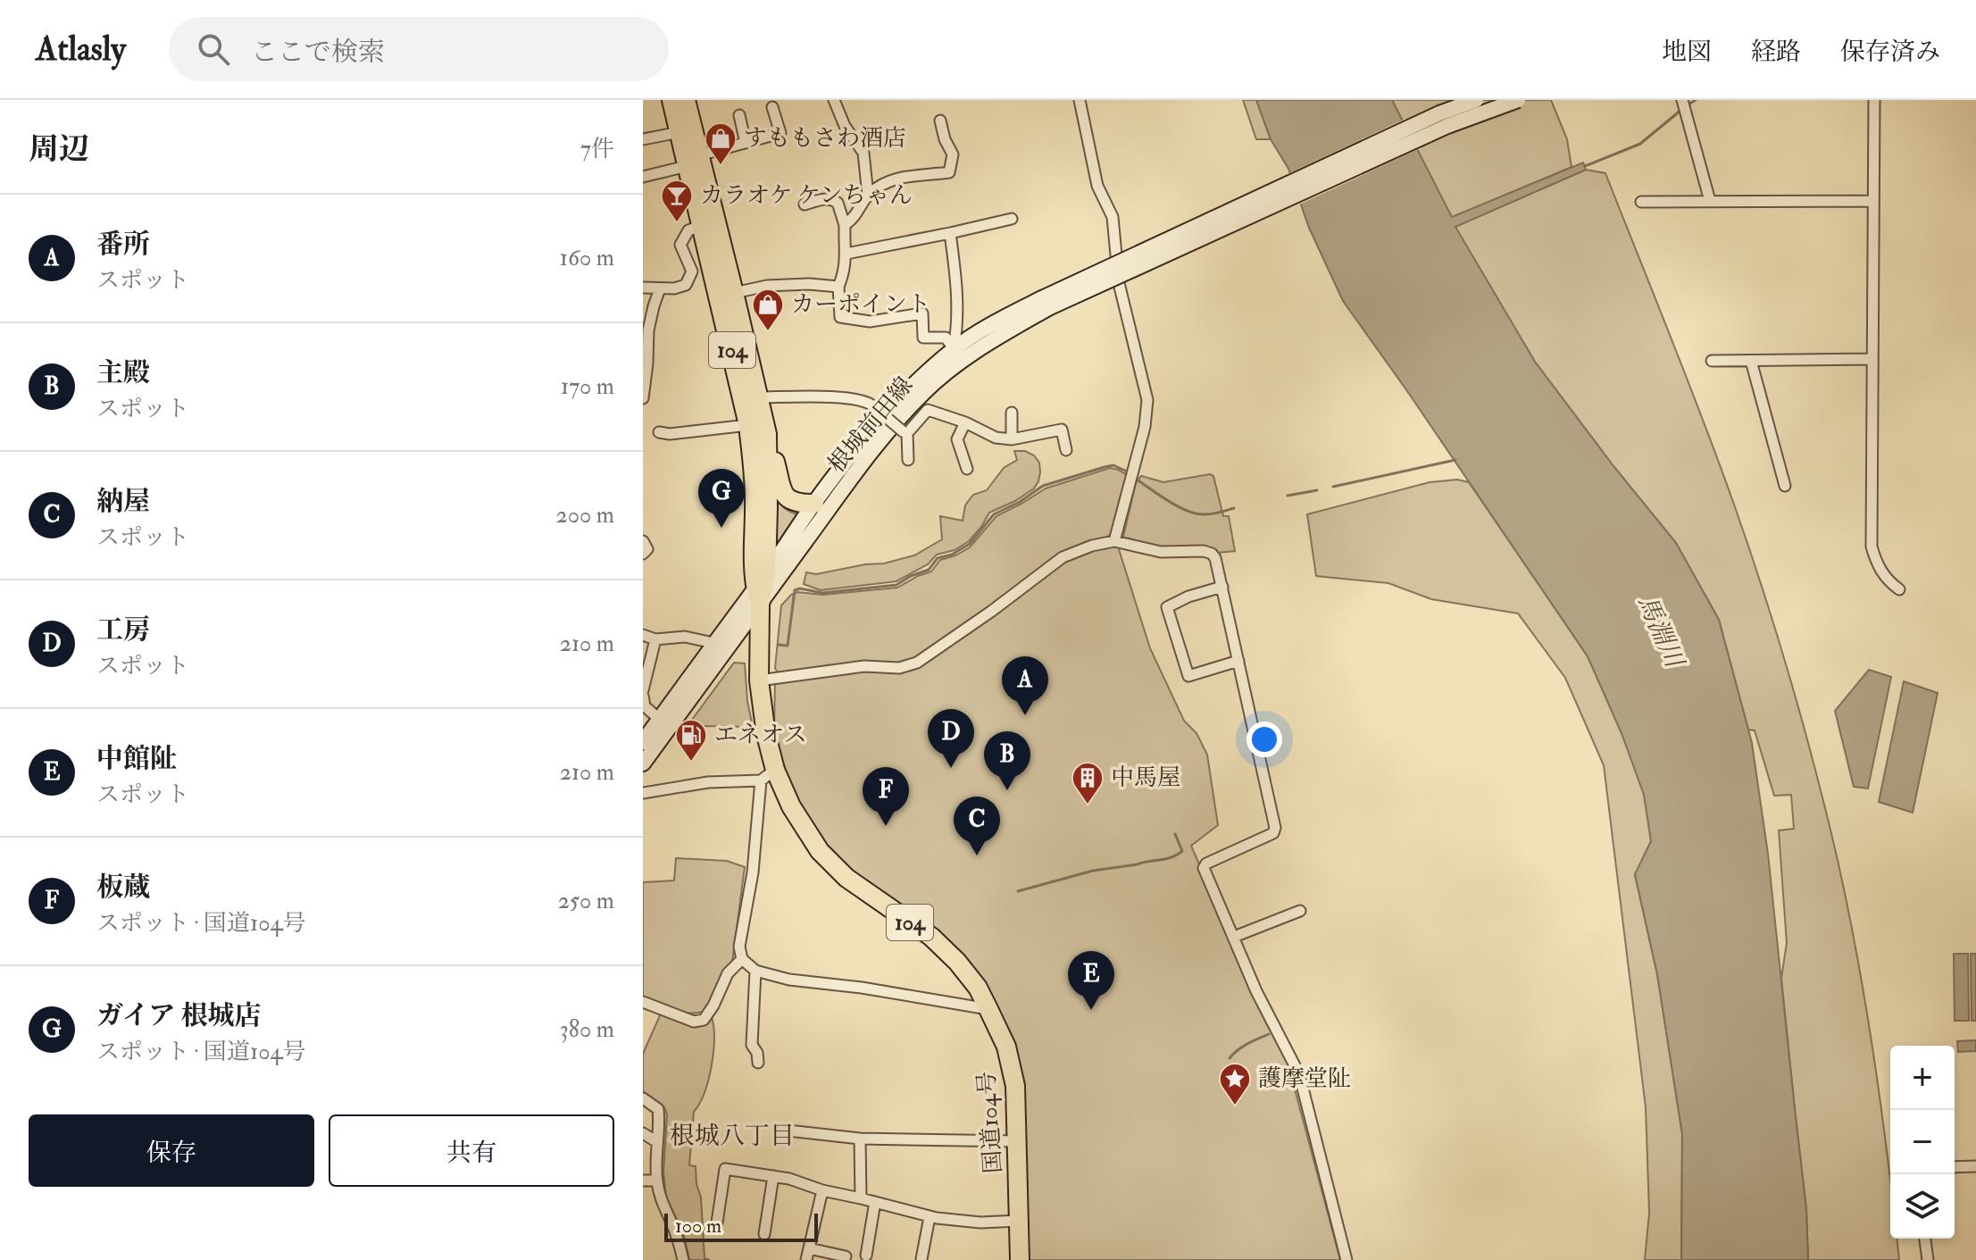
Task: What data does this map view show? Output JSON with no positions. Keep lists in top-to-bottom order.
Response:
{
  "streets": {
    "highway": ["104", "国道104号"],
    "street": ["根城前田線"]
  },
  "crossings": [
    ["根城前田線", "国道104号"]
  ],
  "districts": ["根城八丁目"],
  "water": ["馬淵川"],
  "places": {
    "shop": ["すももさわ酒店", "カーポイント"],
    "bar": ["カラオケ ケンちゃん"],
    "fuel station": ["エネオス"],
    "building": ["中馬屋"],
    "place": ["護摩堂阯"]
  },
  "scale_bar": "100 m",
  "page": {
    "header": "Atlasly",
    "search": "ここで検索",
    "nav": ["地図", "経路", "保存済み"],
    "heading": ["周辺", "7件"],
    "list": [
      {
        "mark": "A",
        "name": "番所",
        "note": "スポット",
        "value": "160 m"
      },
      {
        "mark": "B",
        "name": "主殿",
        "note": "スポット",
        "value": "170 m"
      },
      {
        "mark": "C",
        "name": "納屋",
        "note": "スポット",
        "value": "200 m"
      },
      {
        "mark": "D",
        "name": "工房",
        "note": "スポット",
        "value": "210 m"
      },
      {
        "mark": "E",
        "name": "中館阯",
        "note": "スポット",
        "value": "210 m"
      },
      {
        "mark": "F",
        "name": "板蔵",
        "note": "スポット · 国道104号",
        "value": "250 m"
      },
      {
        "mark": "G",
        "name": "ガイア 根城店",
        "note": "スポット · 国道104号",
        "value": "380 m"
      }
    ],
    "pins": [
      "G",
      "A",
      "D",
      "B",
      "F",
      "C",
      "E"
    ],
    "map_buttons": ["+", "−"],
    "buttons": ["保存", "共有"],
    "scale": "100 m"
  }
}
